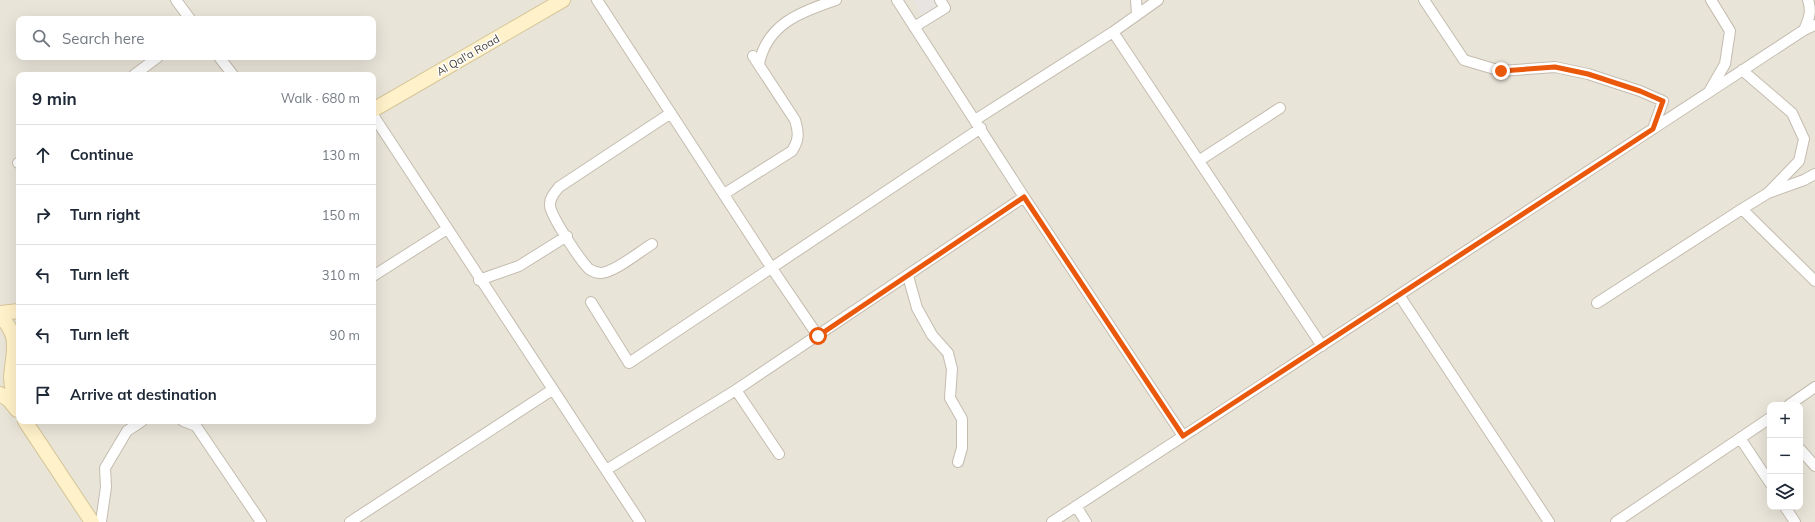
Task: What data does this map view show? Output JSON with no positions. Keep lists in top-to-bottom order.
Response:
{
  "streets": {
    "street": ["Al Qal'a Road"]
  },
  "page": {
    "search": "Search here",
    "heading": ["9 min", "Walk · 680 m"],
    "list": [
      ["Continue", "130 m"],
      ["Turn right", "150 m"],
      ["Turn left", "310 m"],
      ["Turn left", "90 m"],
      "Arrive at destination"
    ],
    "map_buttons": ["+", "−"]
  }
}
